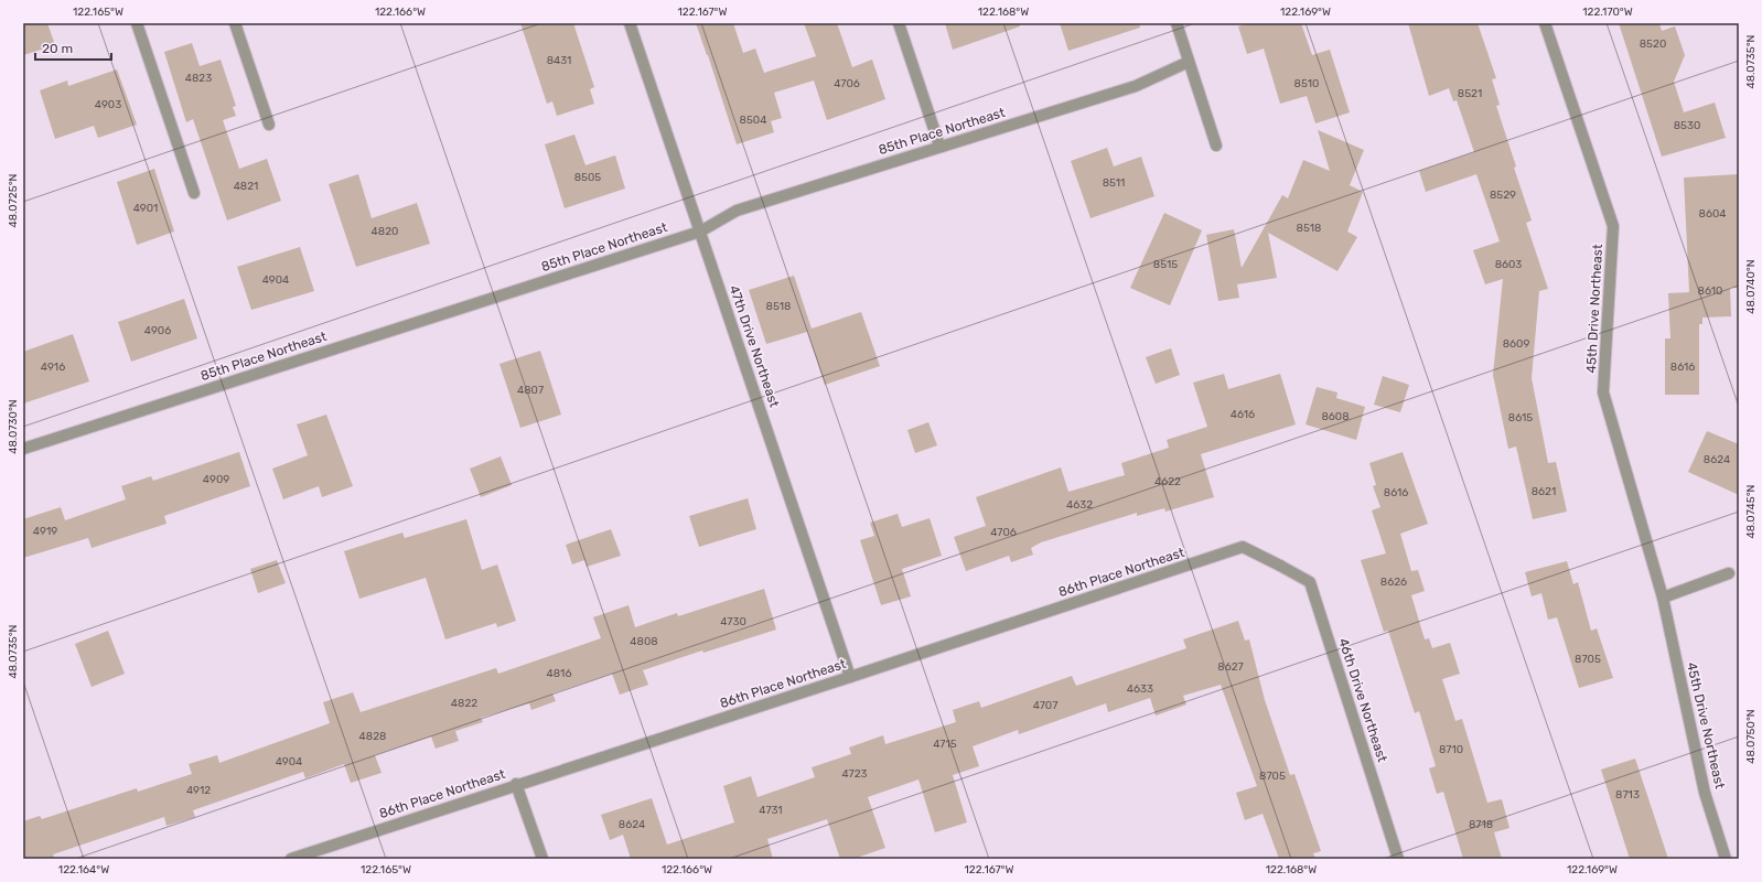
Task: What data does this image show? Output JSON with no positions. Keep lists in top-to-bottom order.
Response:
{
  "streets": {
    "street": [
      "85th Place Northeast",
      "45th Drive Northeast",
      "47th Drive Northeast",
      "86th Place Northeast",
      "46th Drive Northeast"
    ]
  },
  "crossings": [
    ["85th Place Northeast", "47th Drive Northeast"],
    ["47th Drive Northeast", "86th Place Northeast"],
    ["86th Place Northeast", "46th Drive Northeast"]
  ],
  "house_numbers": [
    "8520",
    "8431",
    "4823",
    "4706",
    "8510",
    "8521",
    "4903",
    "8504",
    "8530",
    "8505",
    "8511",
    "4821",
    "8529",
    "4901",
    "8604",
    "8518",
    "4820",
    "8515",
    "8603",
    "4904",
    "8610",
    "8518",
    "4906",
    "8609",
    "4916",
    "8616",
    "4807",
    "4616",
    "8608",
    "8615",
    "8624",
    "4909",
    "4622",
    "8621",
    "8616",
    "4632",
    "4919",
    "4706",
    "8626",
    "4730",
    "4808",
    "8705",
    "8627",
    "4816",
    "4633",
    "4822",
    "4707",
    "4828",
    "4715",
    "8710",
    "4904",
    "4723",
    "8705",
    "4912",
    "8713",
    "4731",
    "8624",
    "8718"
  ],
  "scale_bar": "20 m",
  "coordinates": [
    "122.165°W",
    "122.166°W",
    "122.167°W",
    "122.168°W",
    "122.169°W",
    "122.170°W",
    "48.0735°N",
    "48.0725°N",
    "48.0740°N",
    "48.0730°N",
    "48.0745°N",
    "48.0750°N",
    "122.164°W"
  ]
}
